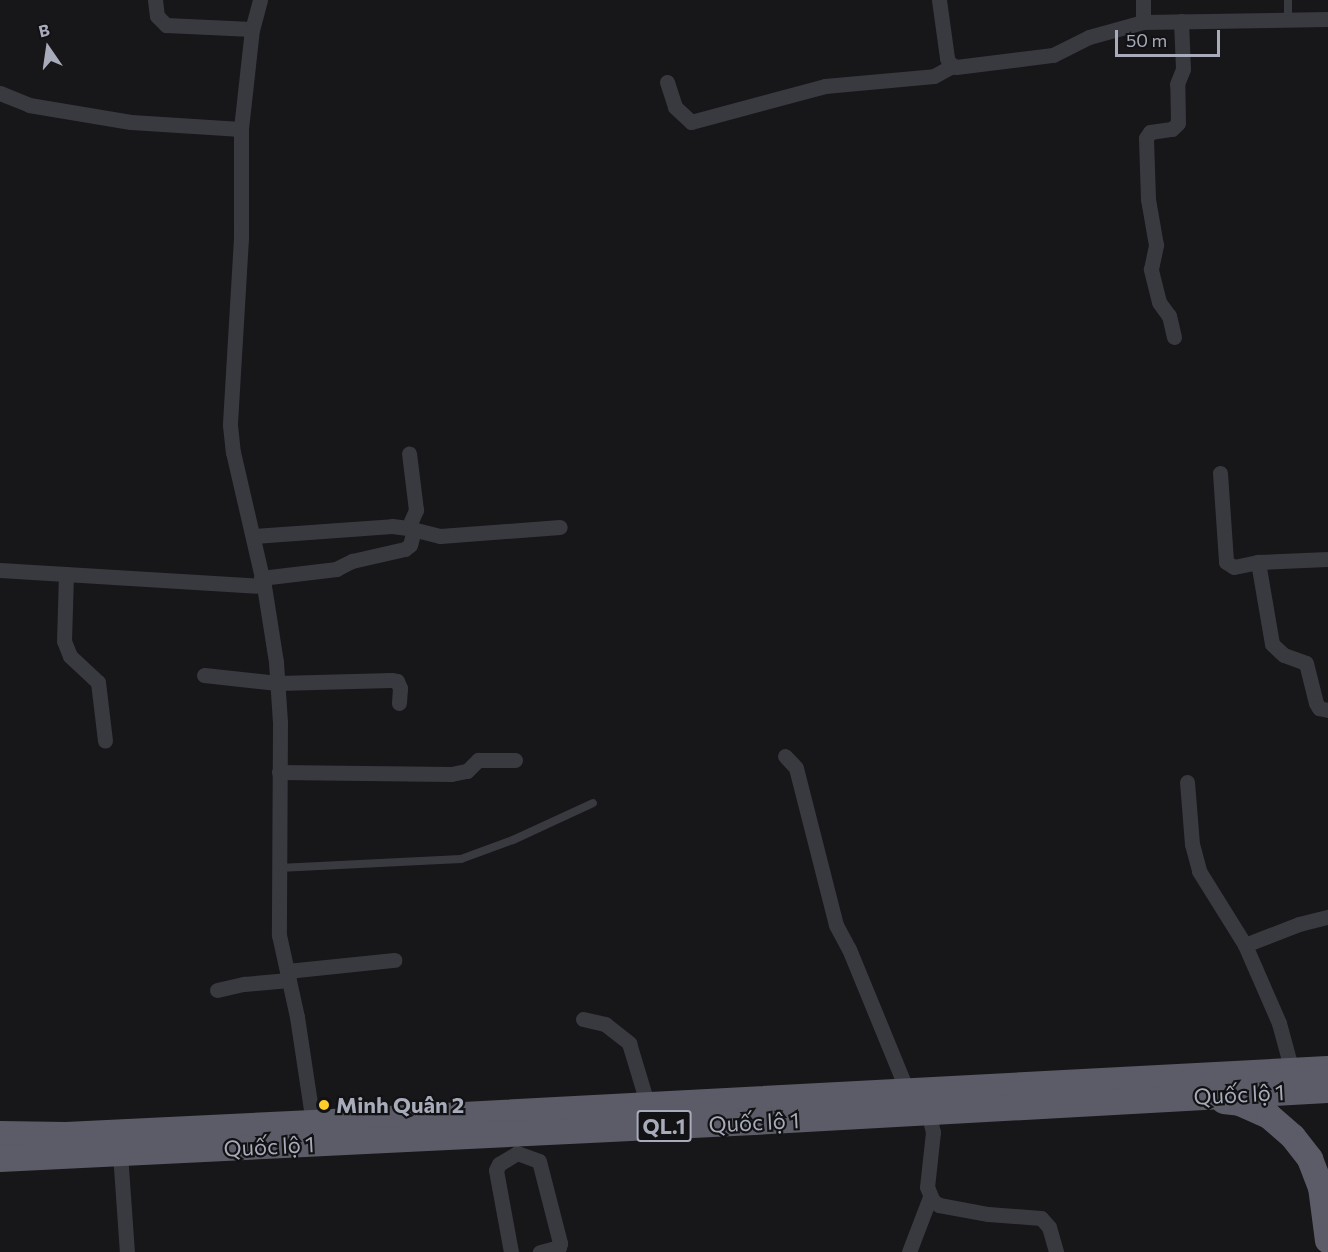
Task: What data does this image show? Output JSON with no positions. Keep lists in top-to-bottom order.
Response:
{
  "streets": {
    "highway": ["Quốc lộ 1", "QL.1"]
  },
  "places": ["Minh Quân 2"],
  "scale_bar": "50 m",
  "north": "top"
}
